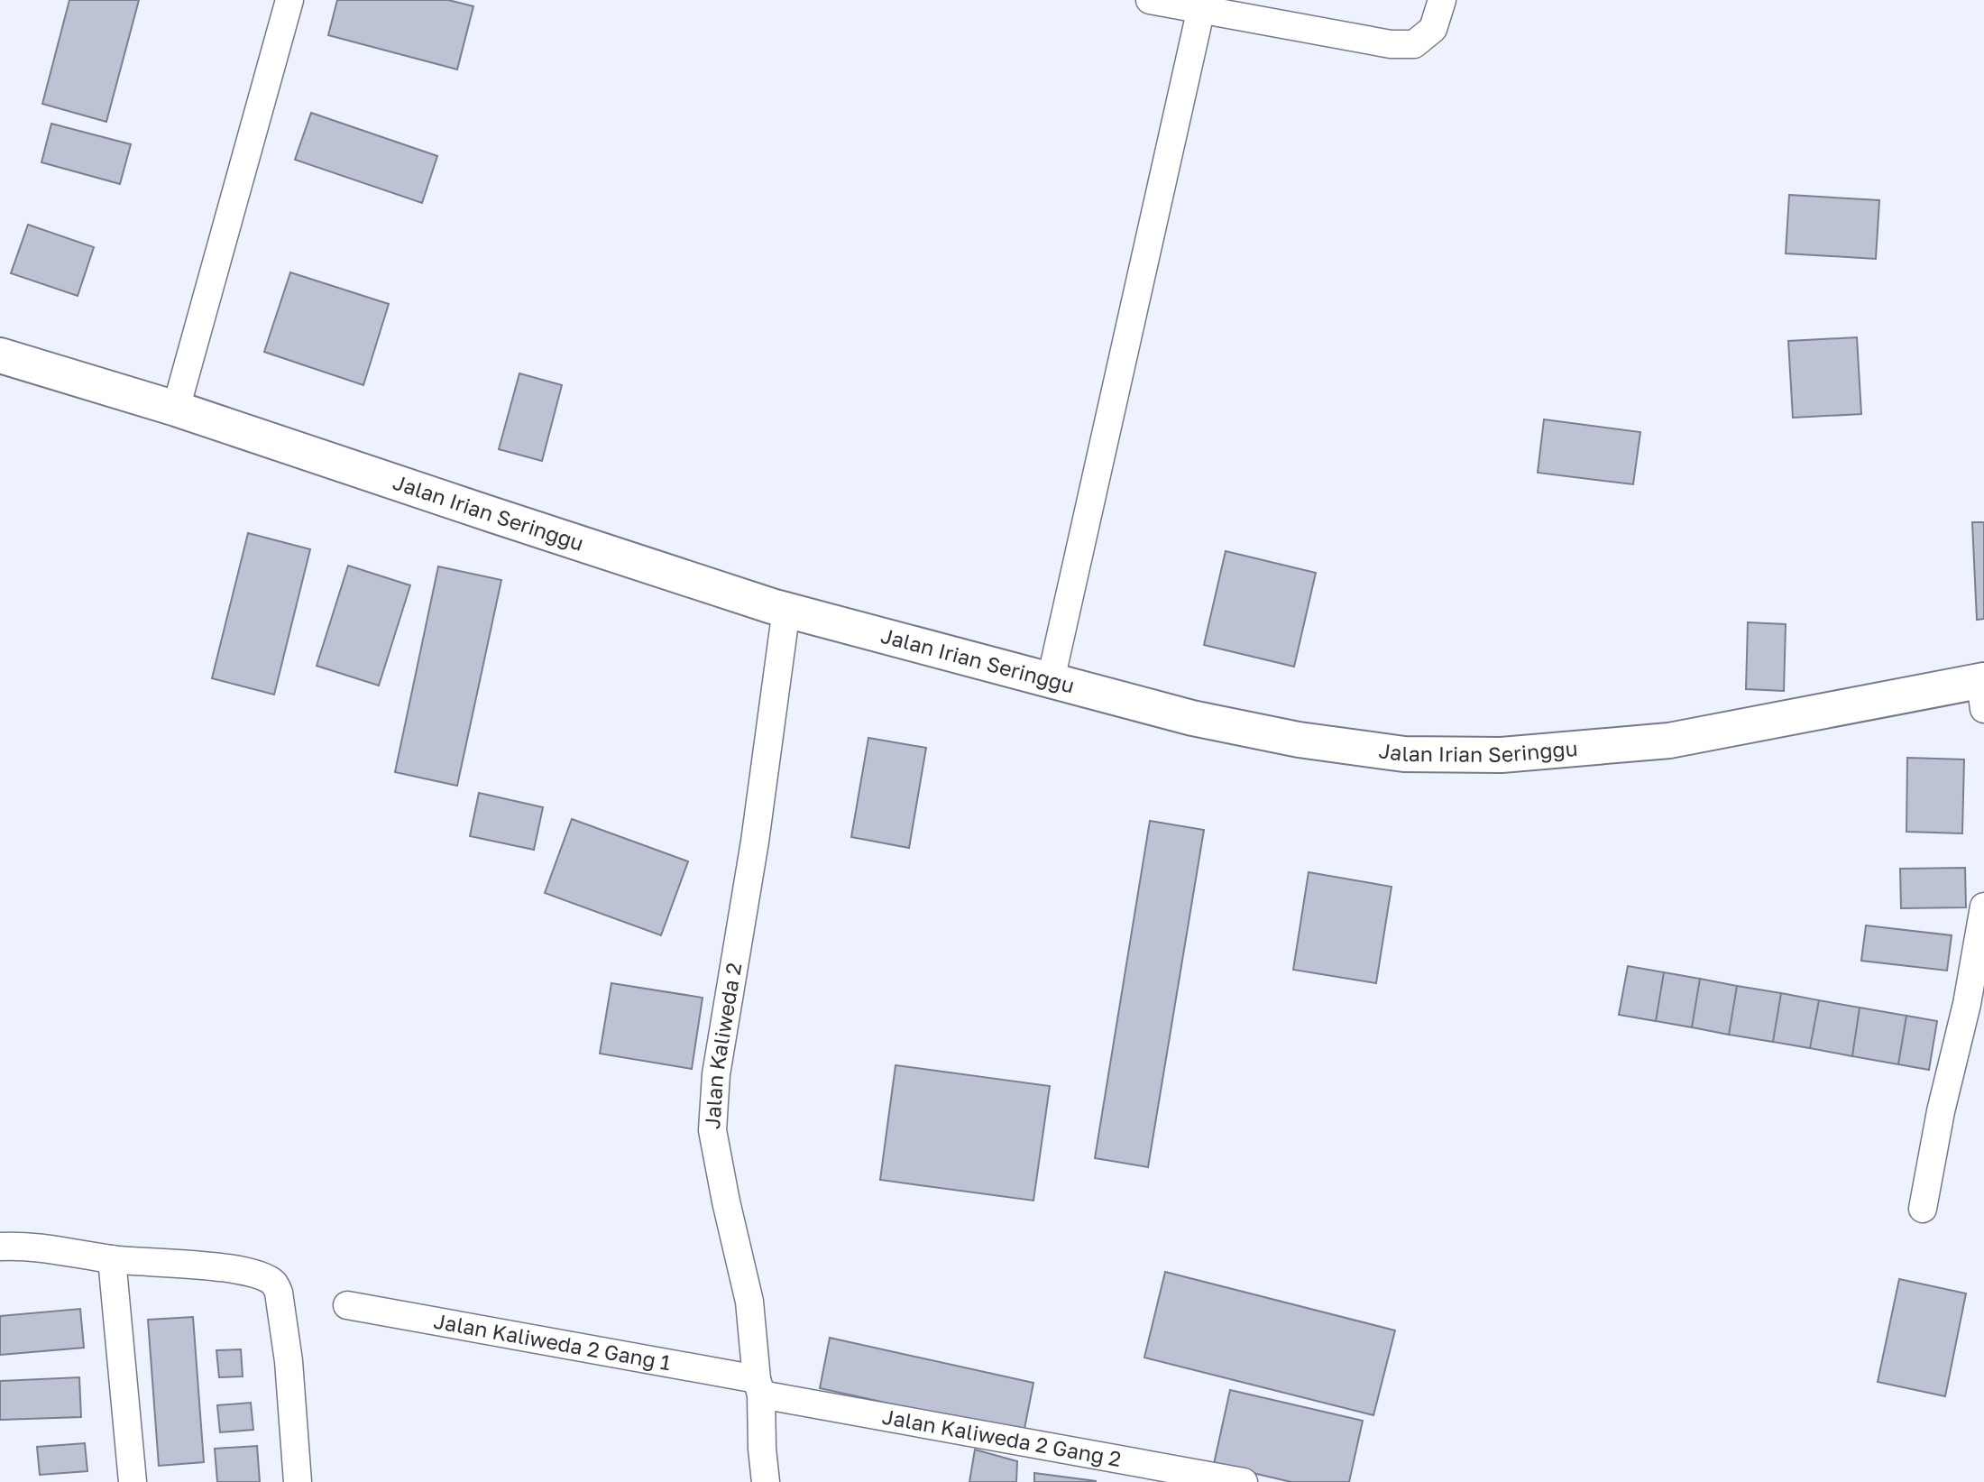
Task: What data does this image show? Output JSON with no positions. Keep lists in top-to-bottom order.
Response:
{
  "streets": {
    "street": [
      "Jalan Irian Seringgu",
      "Jalan Kaliweda 2",
      "Jalan Kaliweda 2 Gang 1",
      "Jalan Kaliweda 2 Gang 2"
    ]
  },
  "crossings": [
    ["Jalan Irian Seringgu", "Jalan Kaliweda 2"],
    ["Jalan Kaliweda 2", "Jalan Kaliweda 2 Gang 1"],
    ["Jalan Kaliweda 2", "Jalan Kaliweda 2 Gang 2"],
    ["Jalan Kaliweda 2 Gang 1", "Jalan Kaliweda 2 Gang 2"]
  ]
}
